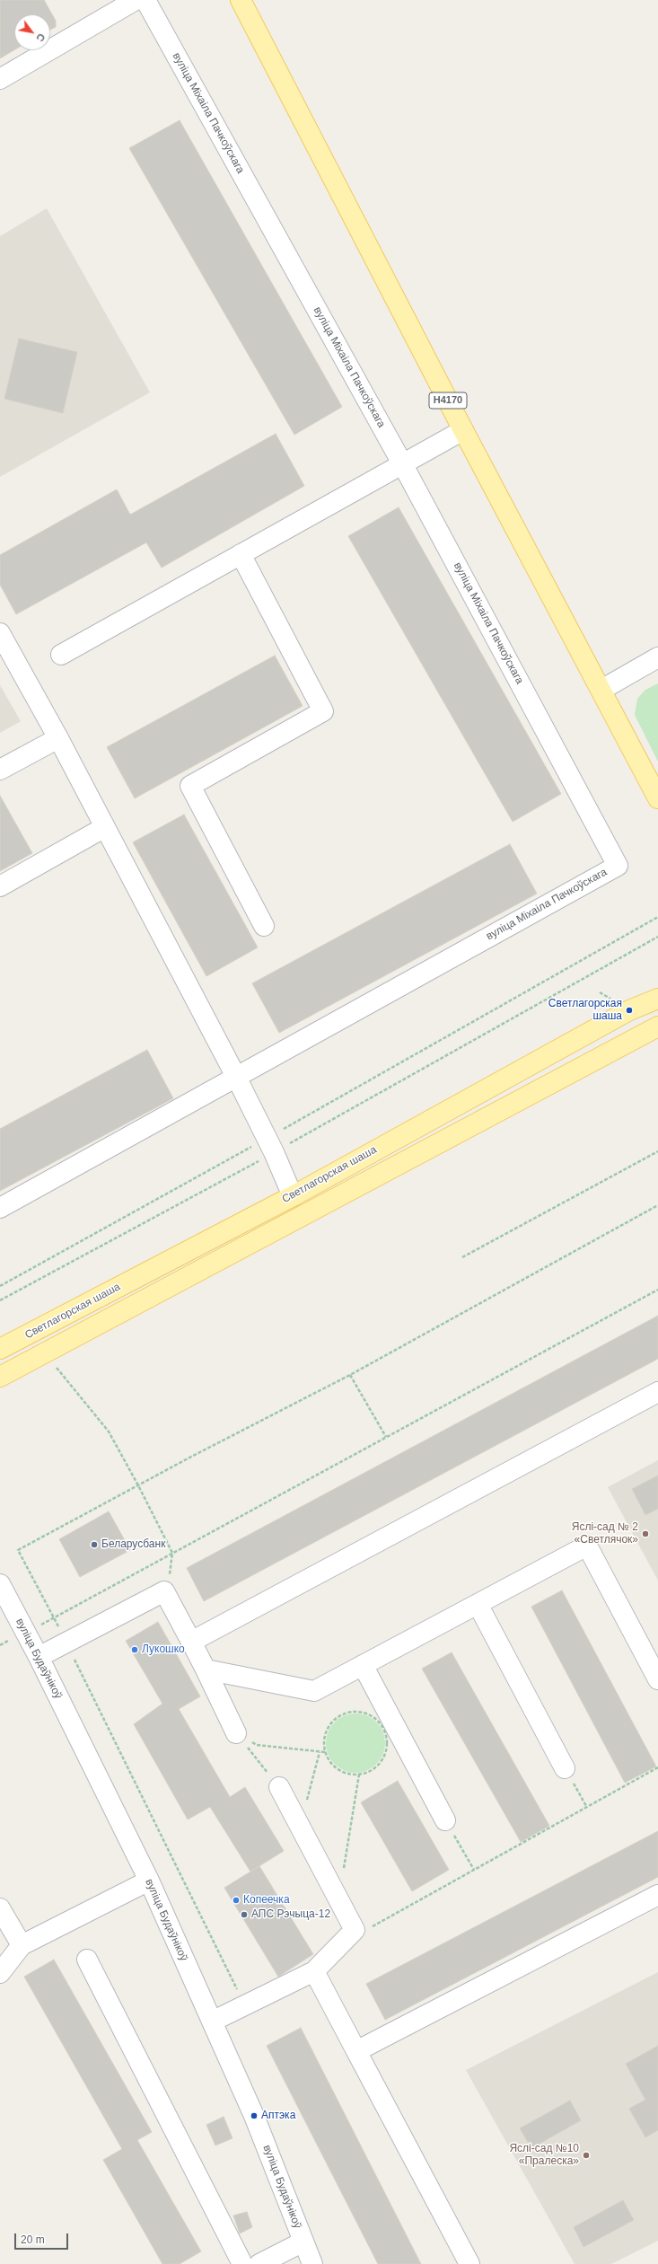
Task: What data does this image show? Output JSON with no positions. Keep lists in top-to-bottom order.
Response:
{
  "streets": {
    "main road": ["Н4170", "Светлагорская шаша"],
    "street": ["вуліца Міхаіла Пачкоўскага", "вуліца Будаўнікоў"]
  },
  "places": [
    "Светлагорская шаша",
    "Яслі-сад № 2 «Светлячок»",
    "Беларусбанк",
    "Лукошко",
    "Копеечка",
    "АПС Рэчыца-12",
    "Аптэка",
    "Яслі-сад №10 «Пралеска»"
  ],
  "scale_bar": "20 m",
  "north": "bottom right"
}
